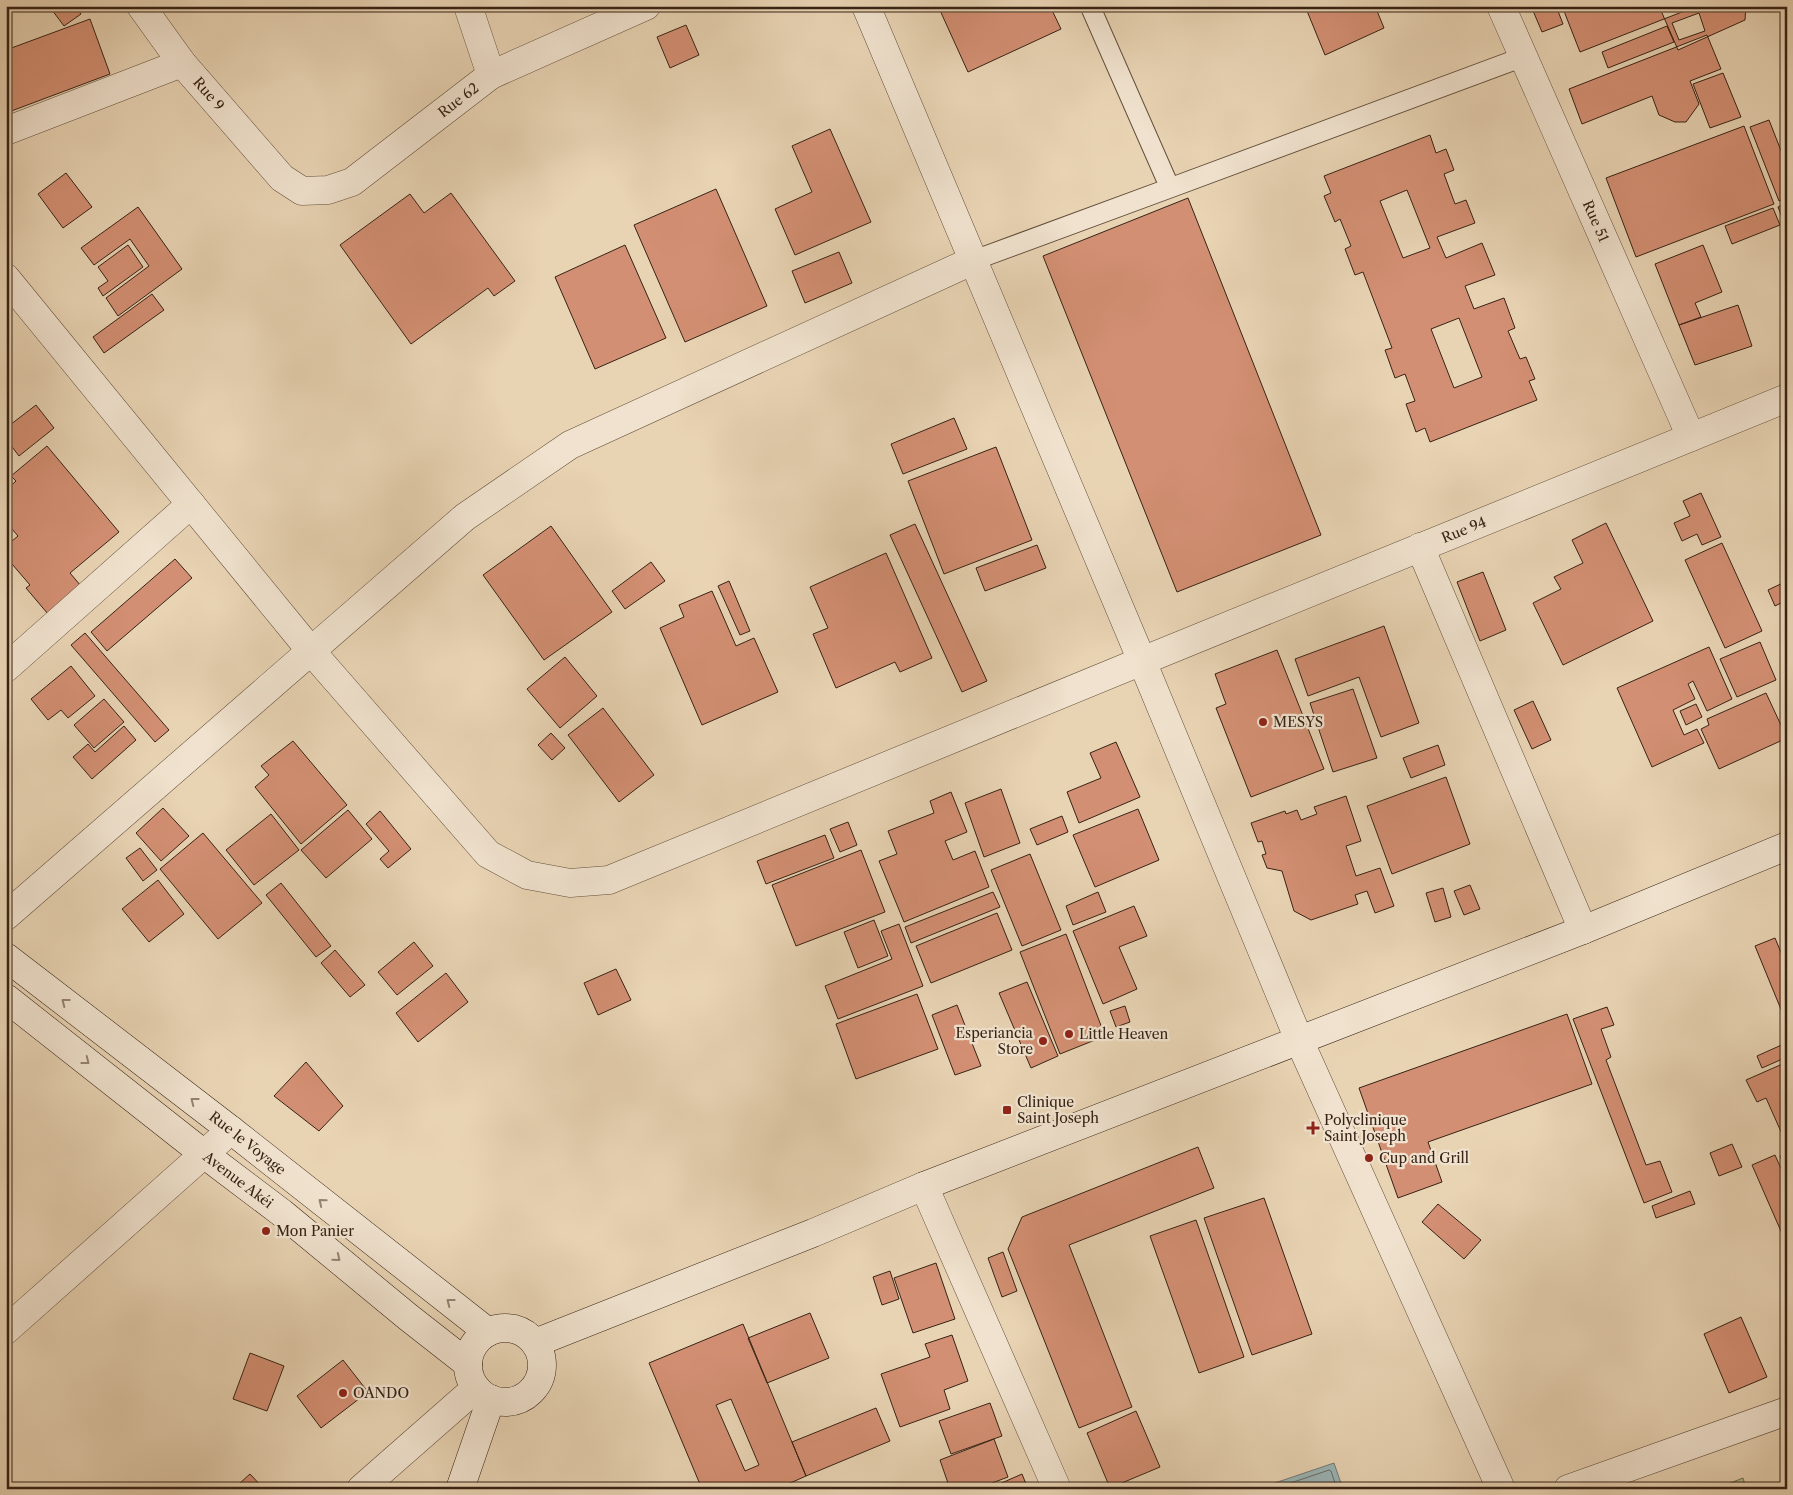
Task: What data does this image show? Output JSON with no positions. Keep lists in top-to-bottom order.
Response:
{
  "streets": {
    "street": [
      "Rue 9",
      "Rue 62",
      "Rue 51",
      "Rue 94",
      "Rue le Voyage",
      "Avenue Akéi"
    ]
  },
  "crossings": [
    ["Rue 9", "Rue 62"],
    ["Rue 51", "Rue 94"],
    ["Rue le Voyage", "Avenue Akéi"]
  ],
  "one_way": ["Rue le Voyage", "Avenue Akéi"],
  "places": {
    "other": [
      "MESYS",
      "Little Heaven",
      "Esperiancia Store",
      "Cup and Grill",
      "Mon Panier",
      "OANDO"
    ],
    "transit": ["Clinique Saint Joseph"],
    "health": ["Polyclinique Saint Joseph"]
  }
}
